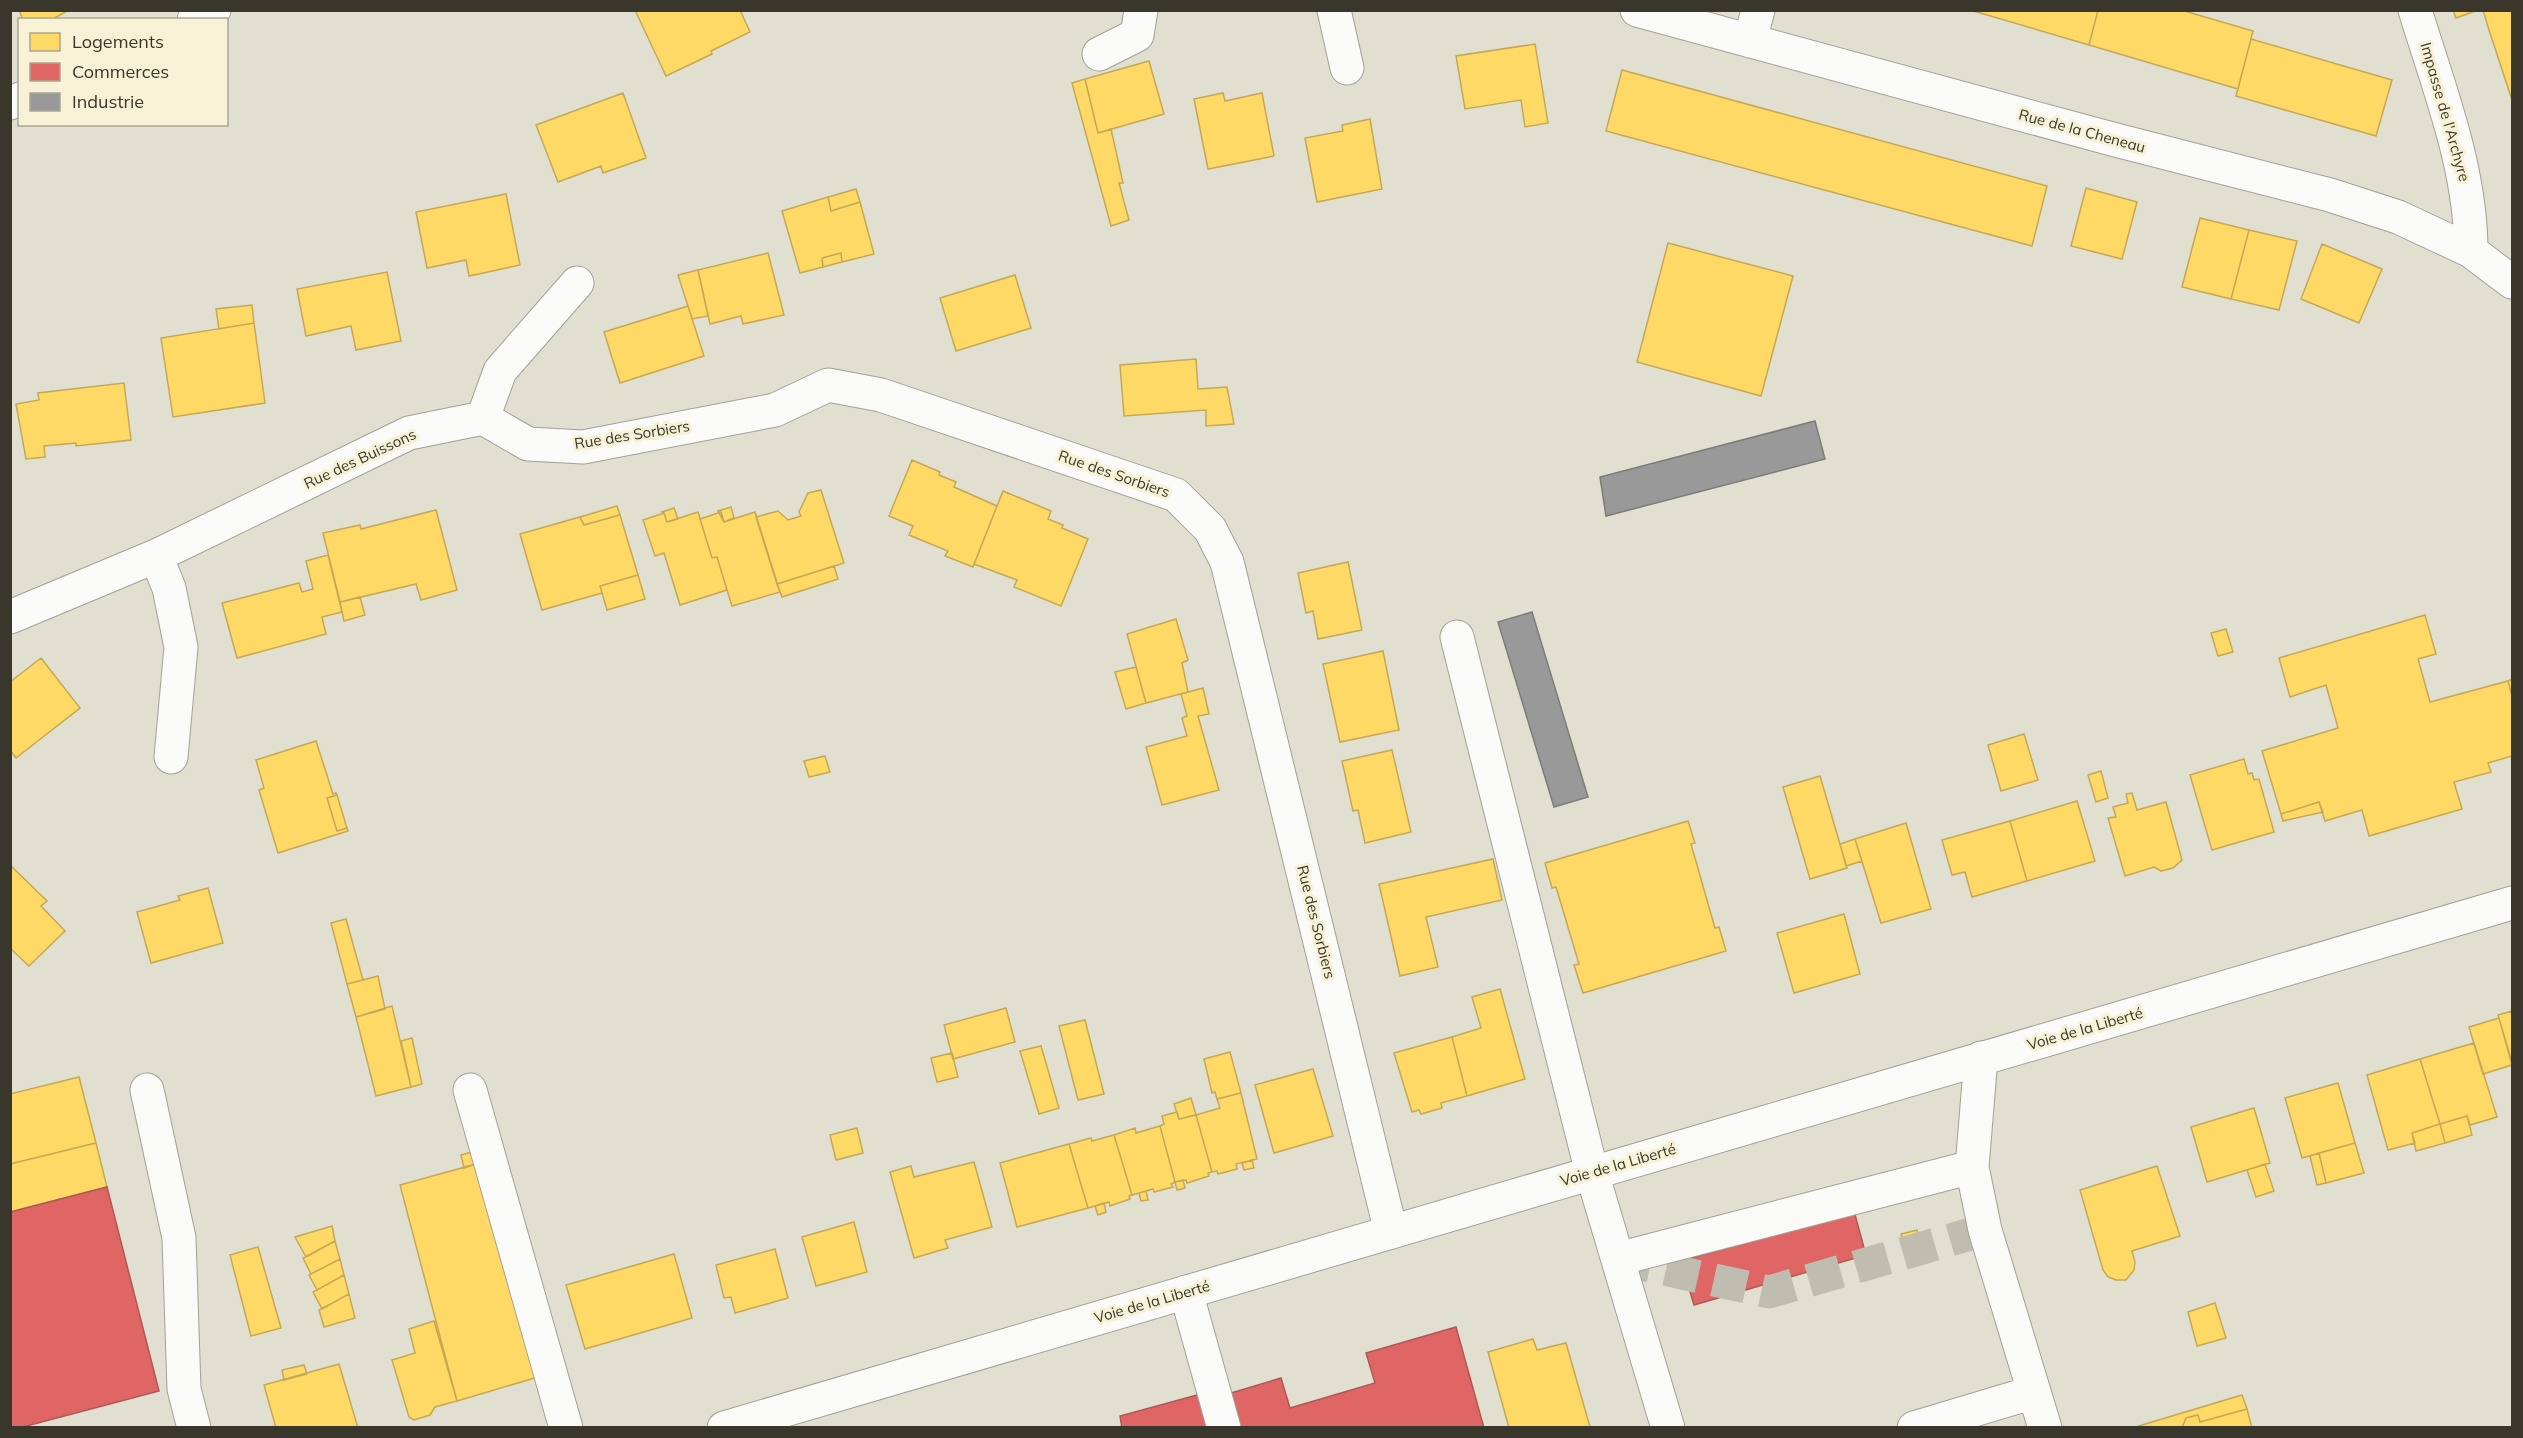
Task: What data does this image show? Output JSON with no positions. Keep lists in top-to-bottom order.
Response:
{
  "streets": {
    "street": [
      "Impasse de l'Archyre",
      "Rue de la Cheneau",
      "Rue des Sorbiers",
      "Rue des Buissons",
      "Voie de la Liberté"
    ]
  },
  "crossings": [
    ["Impasse de l'Archyre", "Rue de la Cheneau"],
    ["Rue des Sorbiers", "Rue des Buissons"],
    ["Rue des Sorbiers", "Voie de la Liberté"]
  ],
  "legend": ["Logements", "Commerces", "Industrie"]
}
